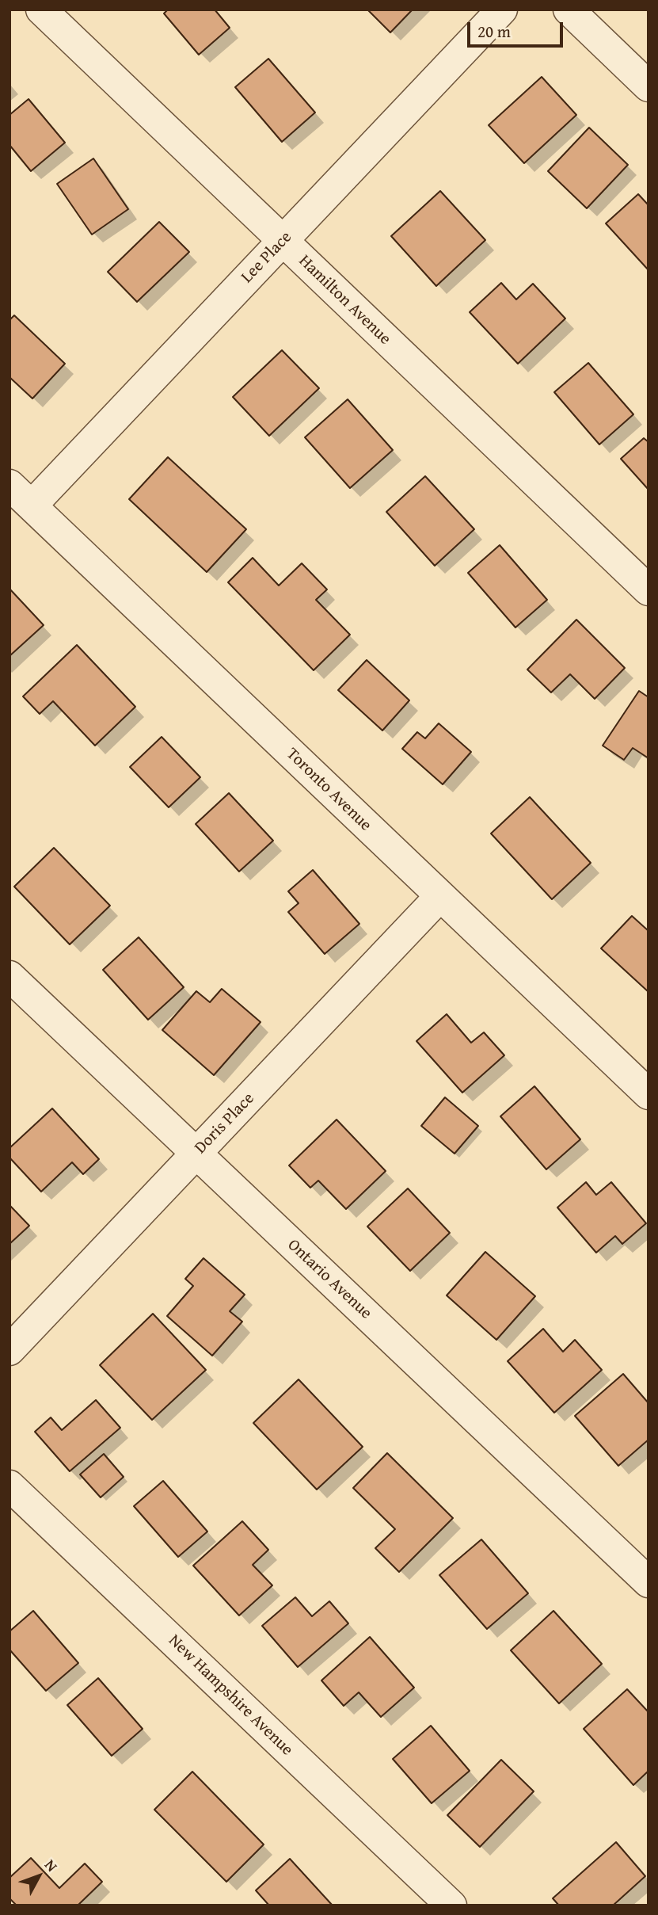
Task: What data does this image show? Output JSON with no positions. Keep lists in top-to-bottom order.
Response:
{
  "streets": {
    "street": [
      "Lee Place",
      "Hamilton Avenue",
      "Toronto Avenue",
      "Doris Place",
      "Ontario Avenue",
      "New Hampshire Avenue"
    ]
  },
  "crossings": [
    ["Lee Place", "Hamilton Avenue"],
    ["Lee Place", "Toronto Avenue"],
    ["Toronto Avenue", "Doris Place"],
    ["Doris Place", "Ontario Avenue"]
  ],
  "scale_bar": "20 m",
  "north": "top right"
}
